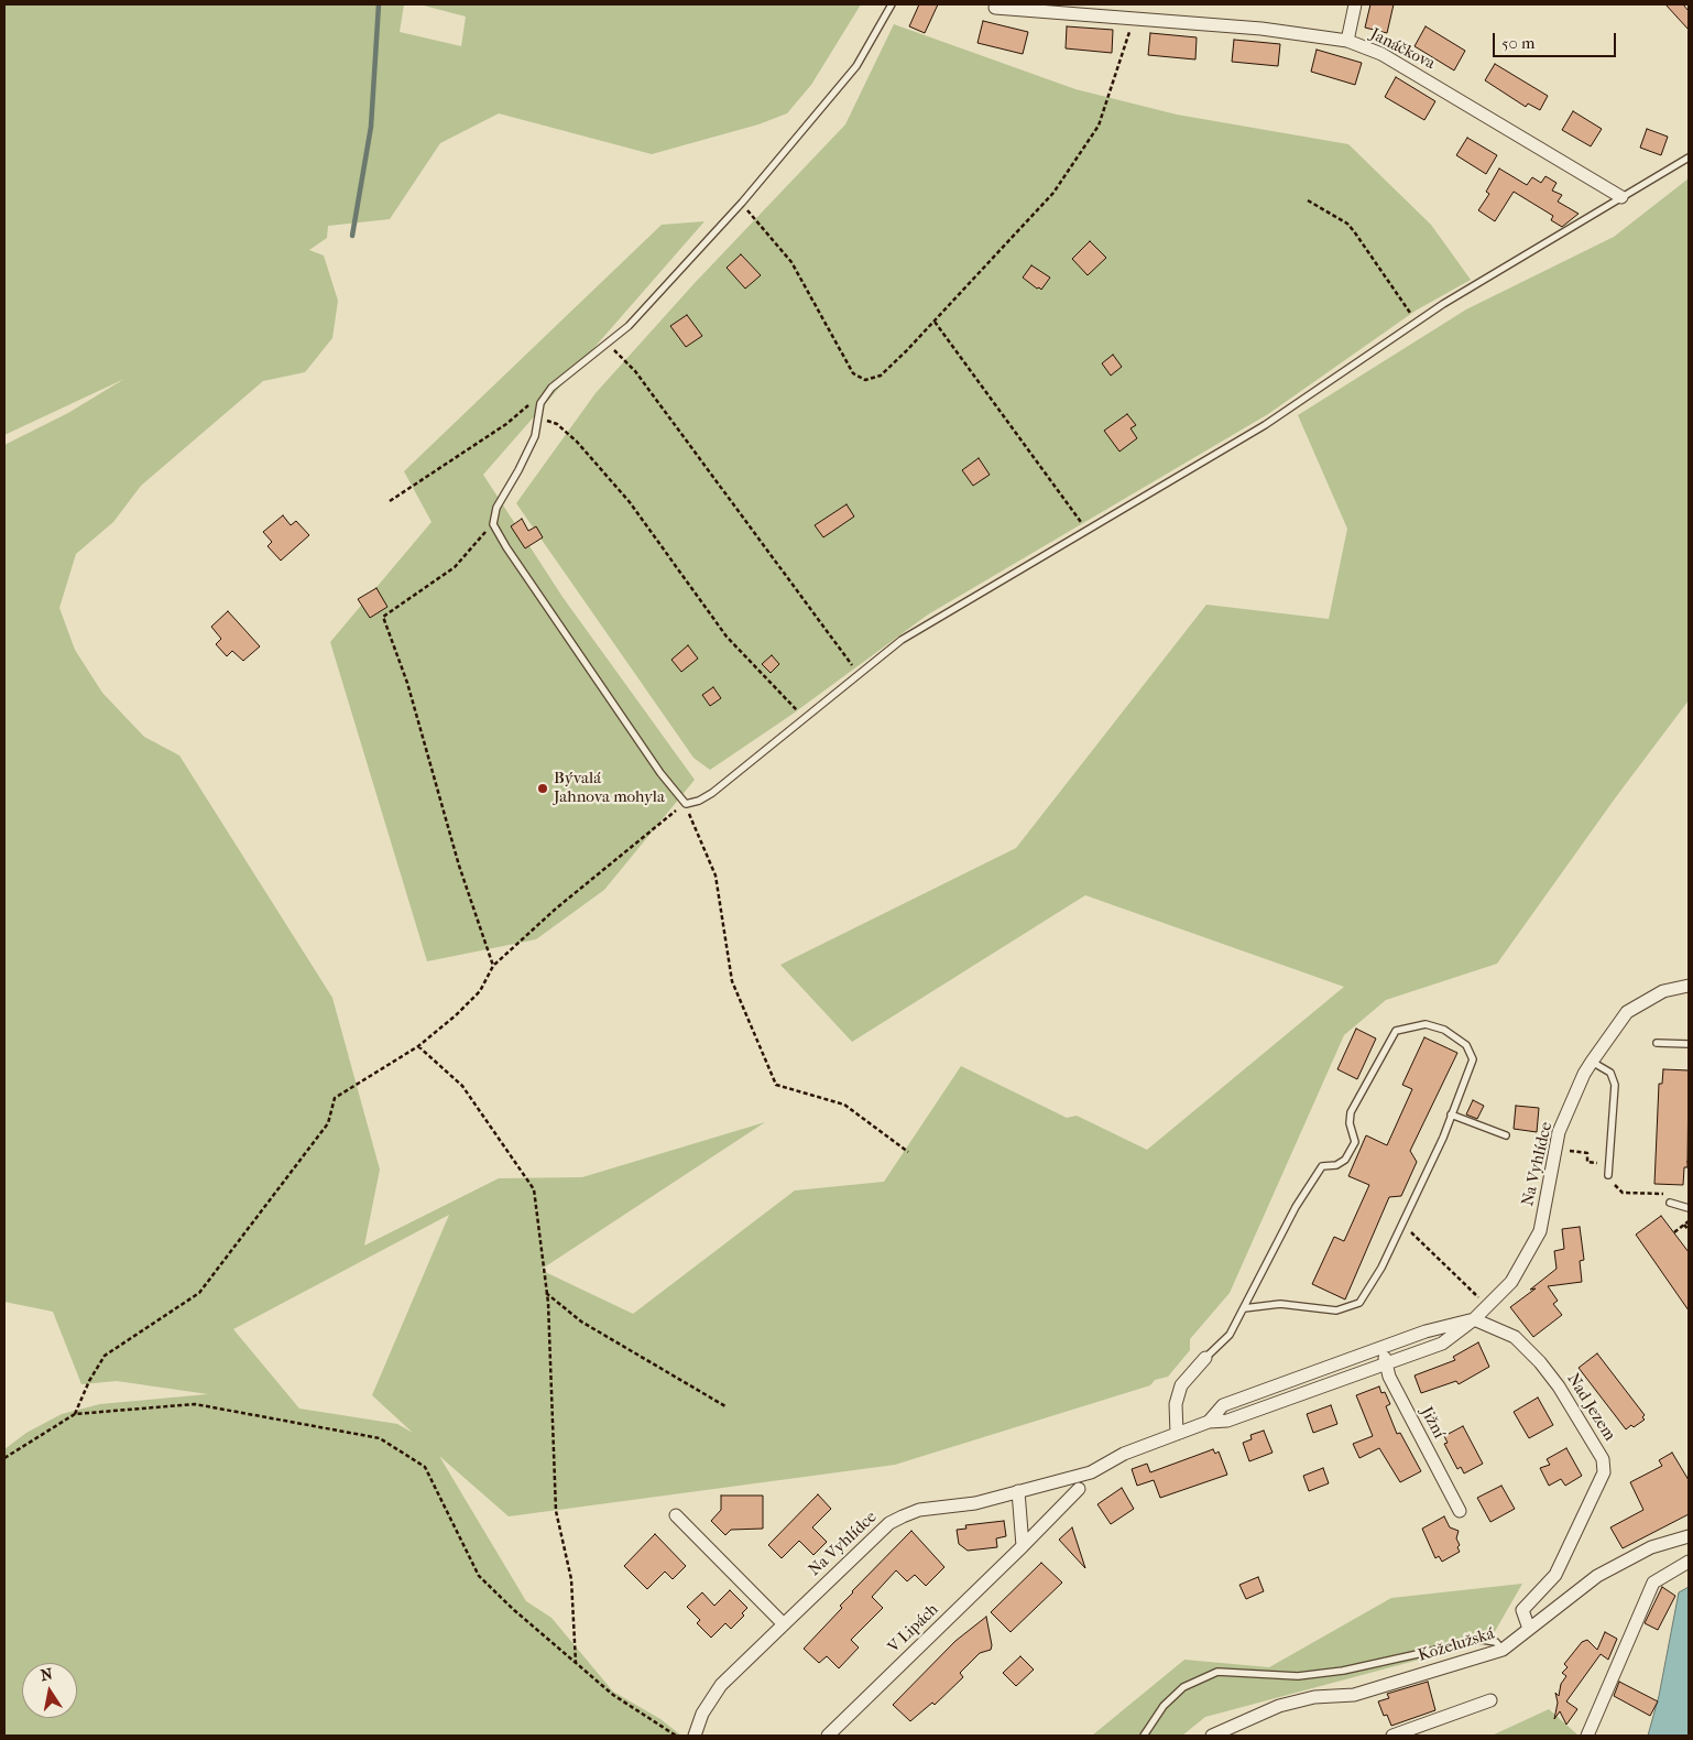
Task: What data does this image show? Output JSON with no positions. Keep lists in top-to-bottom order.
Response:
{
  "streets": {
    "street": [
      "Janáčkova",
      "Na Vyhlídce",
      "Nad Jezem",
      "Jižní",
      "V Lipách",
      "Koželužská"
    ]
  },
  "crossings": [
    ["Na Vyhlídce", "Nad Jezem"],
    ["Na Vyhlídce", "Jižní"],
    ["Nad Jezem", "Koželužská"]
  ],
  "places": ["Bývalá Jahnova mohyla"],
  "scale_bar": "50 m",
  "north": "top"
}
